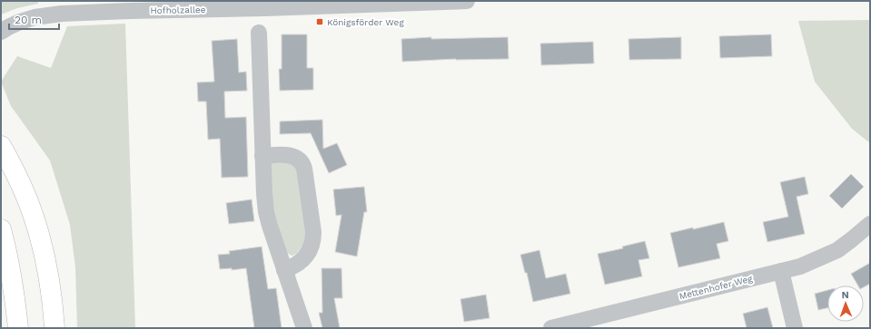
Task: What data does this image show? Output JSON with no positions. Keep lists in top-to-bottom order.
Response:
{
  "streets": {
    "street": ["Hofholzallee", "Mettenhofer Weg"]
  },
  "places": {
    "transit": ["Königsförder Weg"]
  },
  "scale_bar": "20 m",
  "north": "top"
}
